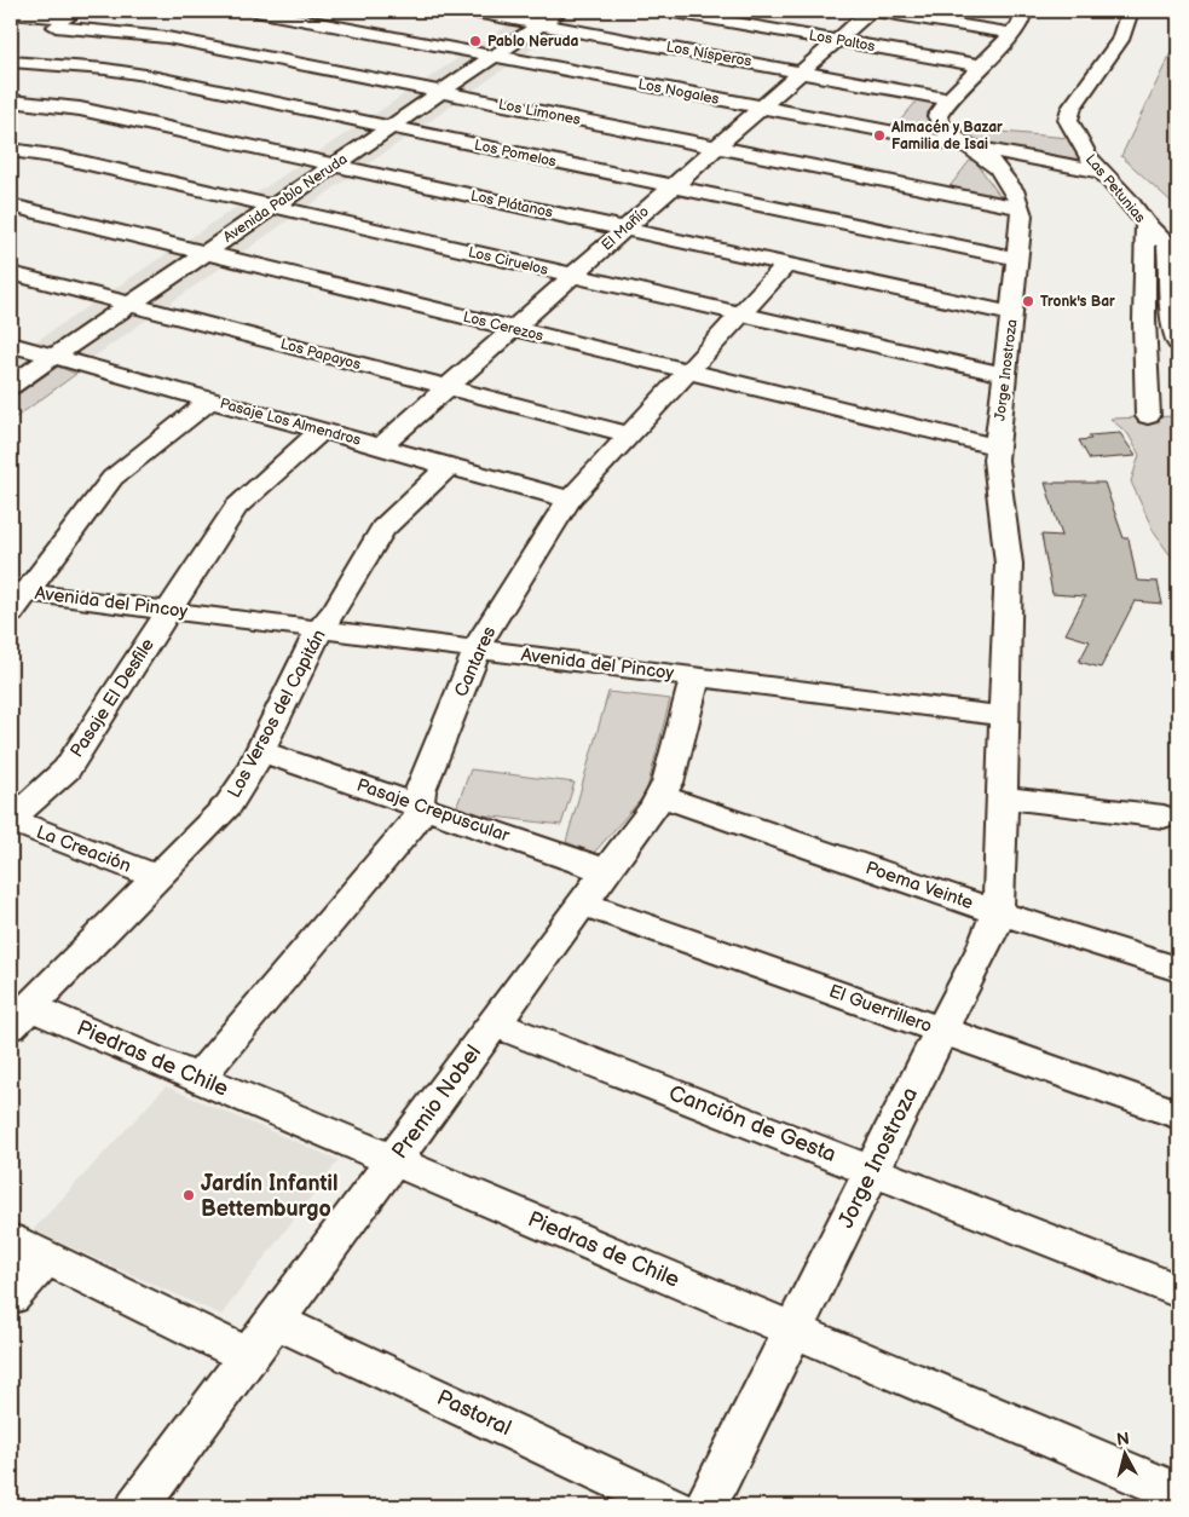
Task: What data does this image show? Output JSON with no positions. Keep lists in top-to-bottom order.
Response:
{
  "streets": {
    "street": [
      "Los Paltos",
      "Los Nísperos",
      "Los Nogales",
      "Los Limones",
      "Los Pomelos",
      "Las Petunias",
      "Avenida Pablo Neruda",
      "Los Plátanos",
      "El Mañío",
      "Los Ciruelos",
      "Los Cerezos",
      "Los Papayos",
      "Jorge Inostroza",
      "Pasaje Los Almendros",
      "Avenida del Pincoy",
      "Cantares",
      "Pasaje El Desfile",
      "Los Versos del Capitán",
      "Pasaje Crepuscular",
      "La Creación",
      "Poema Veinte",
      "El Guerrillero",
      "Piedras de Chile",
      "Premio Nobel",
      "Canción de Gesta",
      "Pastoral"
    ]
  },
  "crossings": [
    ["Los Paltos", "El Mañío"],
    ["Los Nísperos", "Avenida Pablo Neruda"],
    ["Los Nísperos", "El Mañío"],
    ["Los Nísperos", "Jorge Inostroza"],
    ["Los Nogales", "Las Petunias"],
    ["Los Nogales", "Avenida Pablo Neruda"],
    ["Los Nogales", "El Mañío"],
    ["Los Nogales", "Jorge Inostroza"],
    ["Los Limones", "Avenida Pablo Neruda"],
    ["Los Limones", "El Mañío"],
    ["Los Limones", "Jorge Inostroza"],
    ["Los Pomelos", "Avenida Pablo Neruda"],
    ["Los Pomelos", "El Mañío"],
    ["Los Pomelos", "Jorge Inostroza"],
    ["Avenida Pablo Neruda", "Los Plátanos"],
    ["Avenida Pablo Neruda", "Los Ciruelos"],
    ["Avenida Pablo Neruda", "Los Cerezos"],
    ["Avenida Pablo Neruda", "Los Papayos"],
    ["Avenida Pablo Neruda", "Pasaje Los Almendros"],
    ["Los Plátanos", "El Mañío"],
    ["Los Plátanos", "Jorge Inostroza"],
    ["Los Plátanos", "Cantares"],
    ["El Mañío", "Los Ciruelos"],
    ["El Mañío", "Los Cerezos"],
    ["El Mañío", "Los Papayos"],
    ["El Mañío", "Pasaje Los Almendros"],
    ["Los Ciruelos", "Jorge Inostroza"],
    ["Los Ciruelos", "Cantares"],
    ["Los Cerezos", "Jorge Inostroza"],
    ["Los Cerezos", "Cantares"],
    ["Los Papayos", "Cantares"],
    ["Jorge Inostroza", "Avenida del Pincoy"],
    ["Jorge Inostroza", "Poema Veinte"],
    ["Jorge Inostroza", "El Guerrillero"],
    ["Jorge Inostroza", "Piedras de Chile"],
    ["Jorge Inostroza", "Canción de Gesta"],
    ["Pasaje Los Almendros", "Cantares"],
    ["Pasaje Los Almendros", "Pasaje El Desfile"],
    ["Pasaje Los Almendros", "Los Versos del Capitán"],
    ["Avenida del Pincoy", "Cantares"],
    ["Avenida del Pincoy", "Pasaje El Desfile"],
    ["Avenida del Pincoy", "Los Versos del Capitán"],
    ["Avenida del Pincoy", "Premio Nobel"],
    ["Cantares", "Pasaje Crepuscular"],
    ["Cantares", "Piedras de Chile"],
    ["Pasaje El Desfile", "La Creación"],
    ["Los Versos del Capitán", "Pasaje Crepuscular"],
    ["Los Versos del Capitán", "La Creación"],
    ["Los Versos del Capitán", "Piedras de Chile"],
    ["Pasaje Crepuscular", "Premio Nobel"],
    ["Poema Veinte", "Premio Nobel"],
    ["El Guerrillero", "Premio Nobel"],
    ["Piedras de Chile", "Premio Nobel"],
    ["Premio Nobel", "Canción de Gesta"],
    ["Premio Nobel", "Pastoral"]
  ],
  "places": [
    "Pablo Neruda",
    "Almacén y Bazar Familia de Isai",
    "Tronk's Bar",
    "Jardín Infantil Bettemburgo"
  ],
  "north": "top"
}
